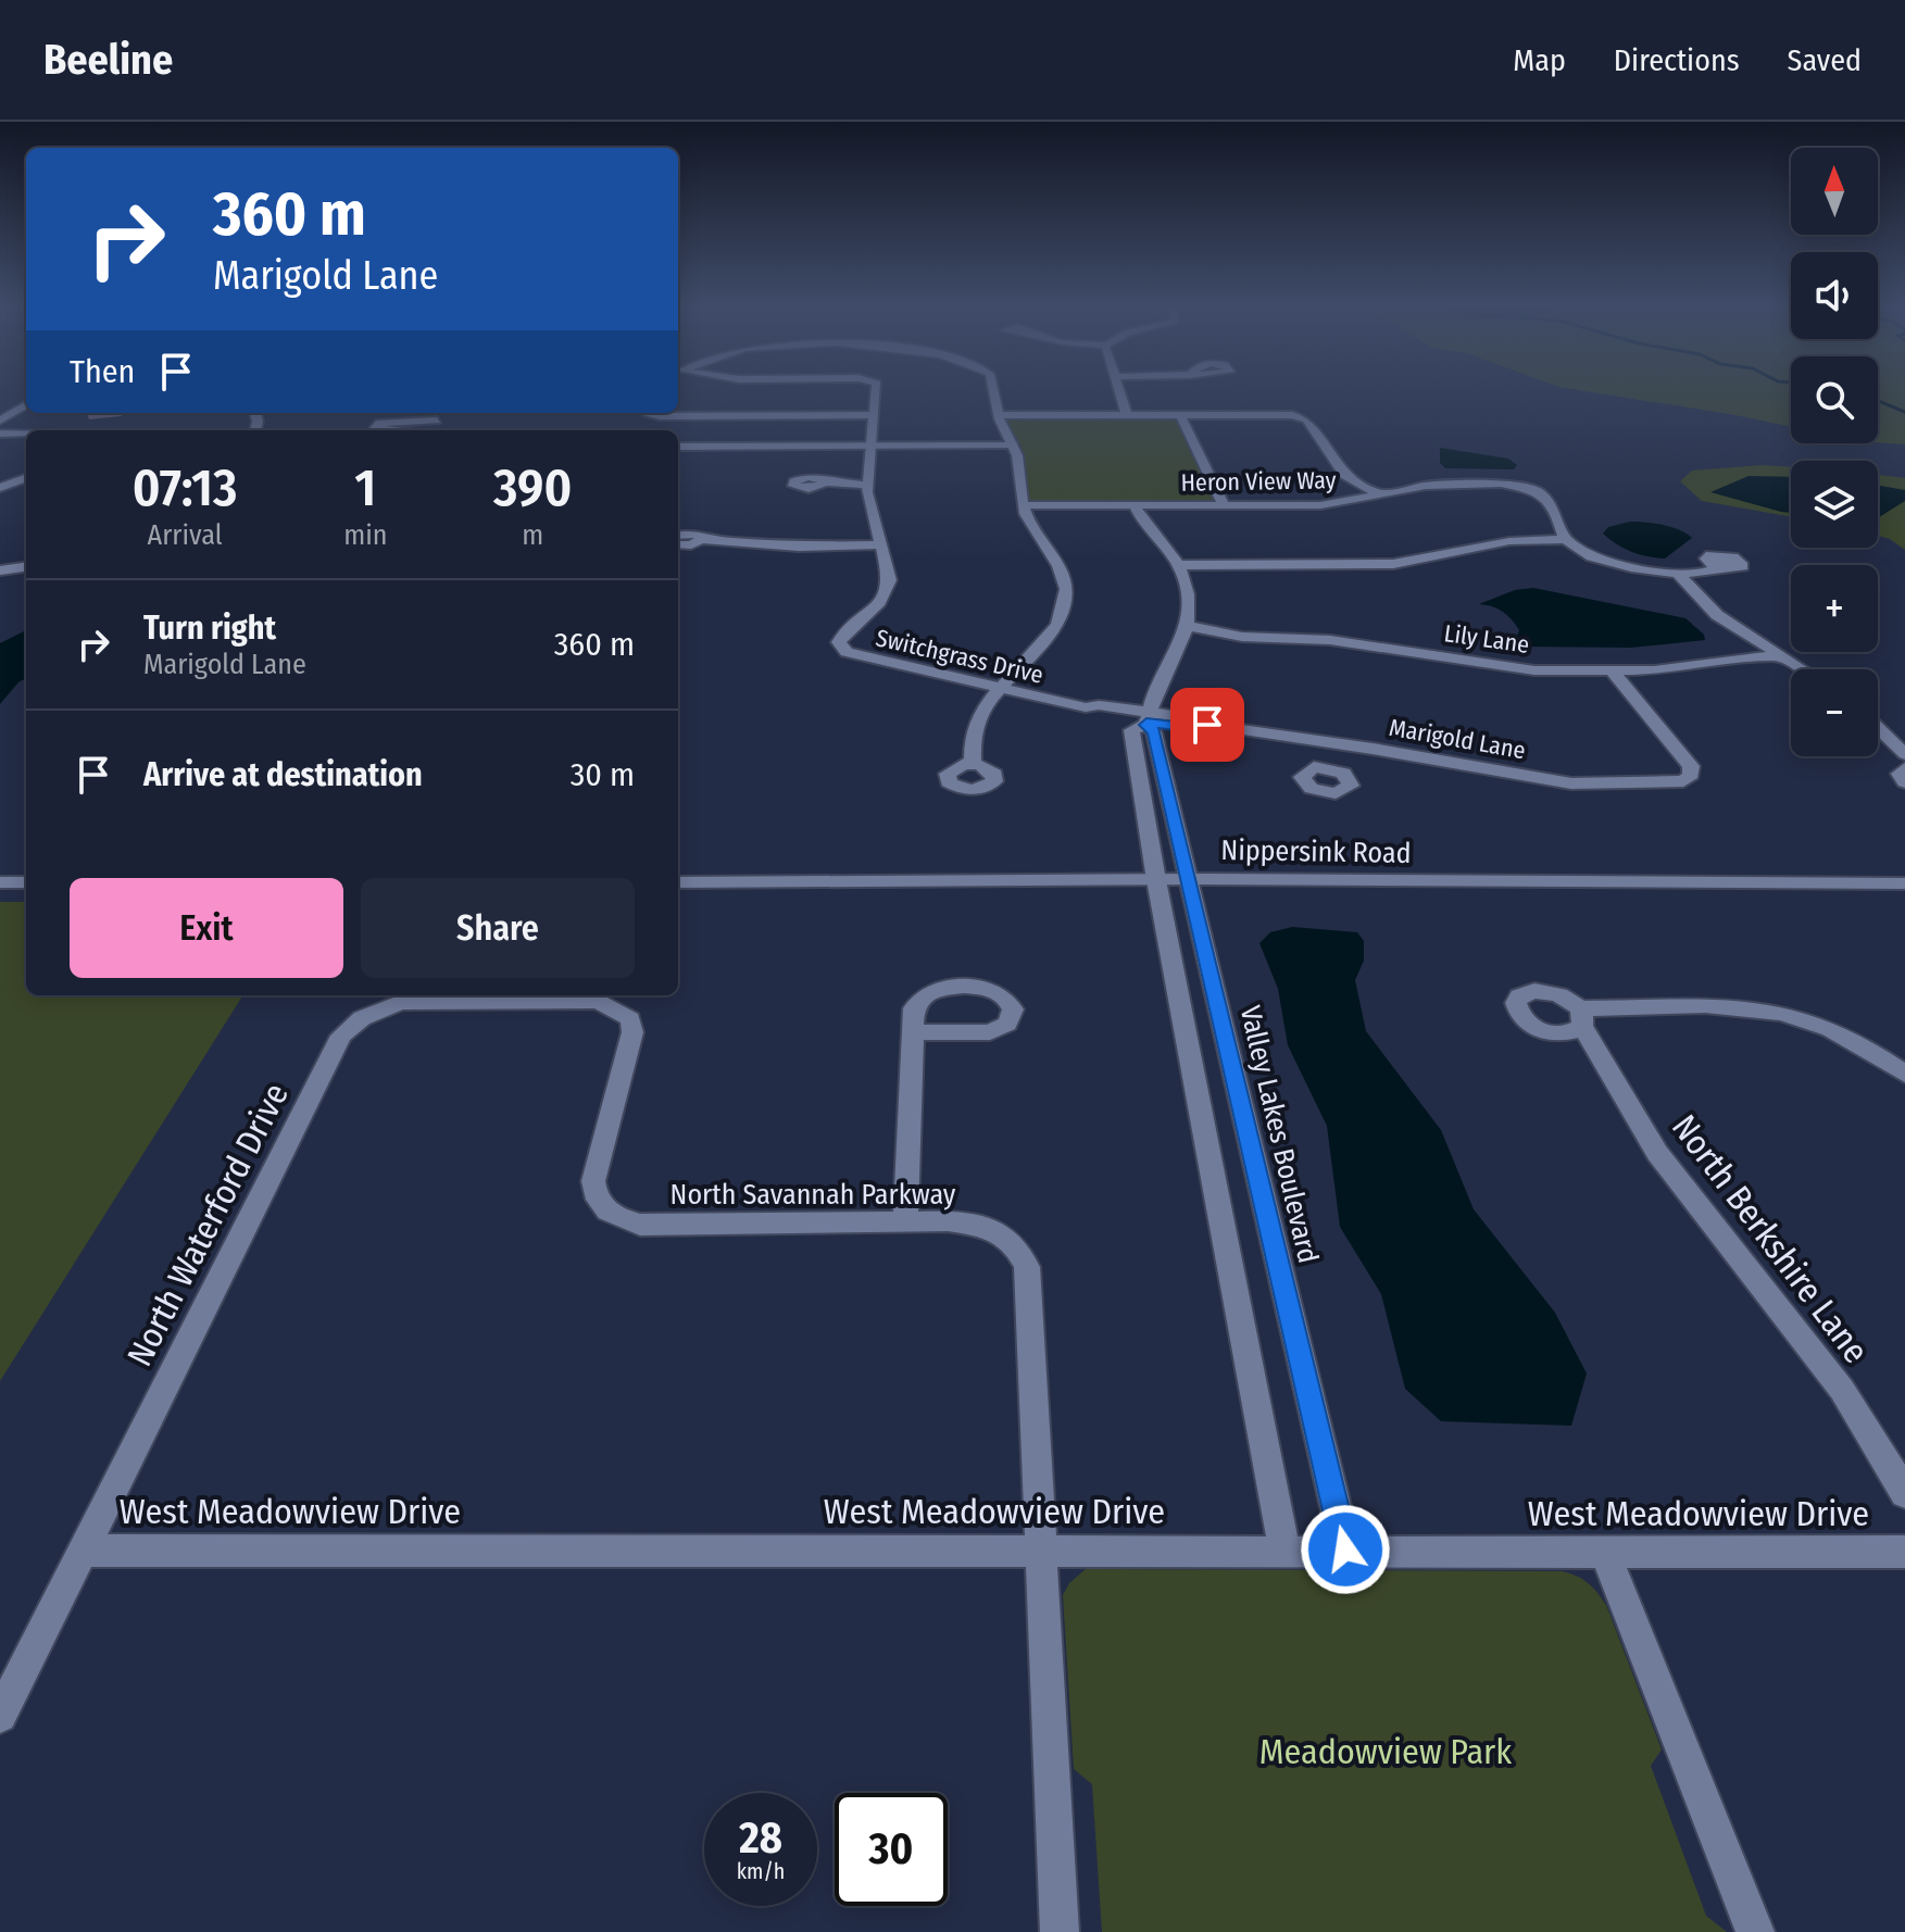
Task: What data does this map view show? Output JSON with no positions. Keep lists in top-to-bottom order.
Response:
{
  "streets": {
    "street": [
      "Heron View Way",
      "Lily Lane",
      "Switchgrass Drive",
      "Marigold Lane",
      "Nippersink Road",
      "Valley Lakes Boulevard",
      "North Savannah Parkway",
      "North Waterford Drive",
      "North Berkshire Lane",
      "West Meadowview Drive"
    ]
  },
  "crossings": [
    ["Lily Lane", "Marigold Lane"],
    ["Switchgrass Drive", "Marigold Lane"],
    ["Marigold Lane", "Valley Lakes Boulevard"],
    ["Nippersink Road", "Valley Lakes Boulevard"],
    ["Valley Lakes Boulevard", "West Meadowview Drive"],
    ["North Savannah Parkway", "North Waterford Drive"],
    ["North Savannah Parkway", "West Meadowview Drive"],
    ["North Waterford Drive", "West Meadowview Drive"]
  ],
  "parks": ["Meadowview Park"],
  "north": "top",
  "page": {
    "header": "Beeline",
    "nav": ["Map", "Directions", "Saved"],
    "map_buttons": ["+", "−"],
    "turn": ["360 m", "Marigold Lane"],
    "then": "Then",
    "eta": [
      "07:13",
      "Arrival",
      "1",
      "min",
      "390",
      "m"
    ],
    "list": [
      {
        "name": "Turn right",
        "note": "Marigold Lane",
        "value": "360 m"
      },
      {
        "name": "Arrive at destination",
        "value": "30 m"
      }
    ],
    "buttons": ["Exit", "Share"],
    "speed": "28 km/h",
    "limit": "30"
  }
}
